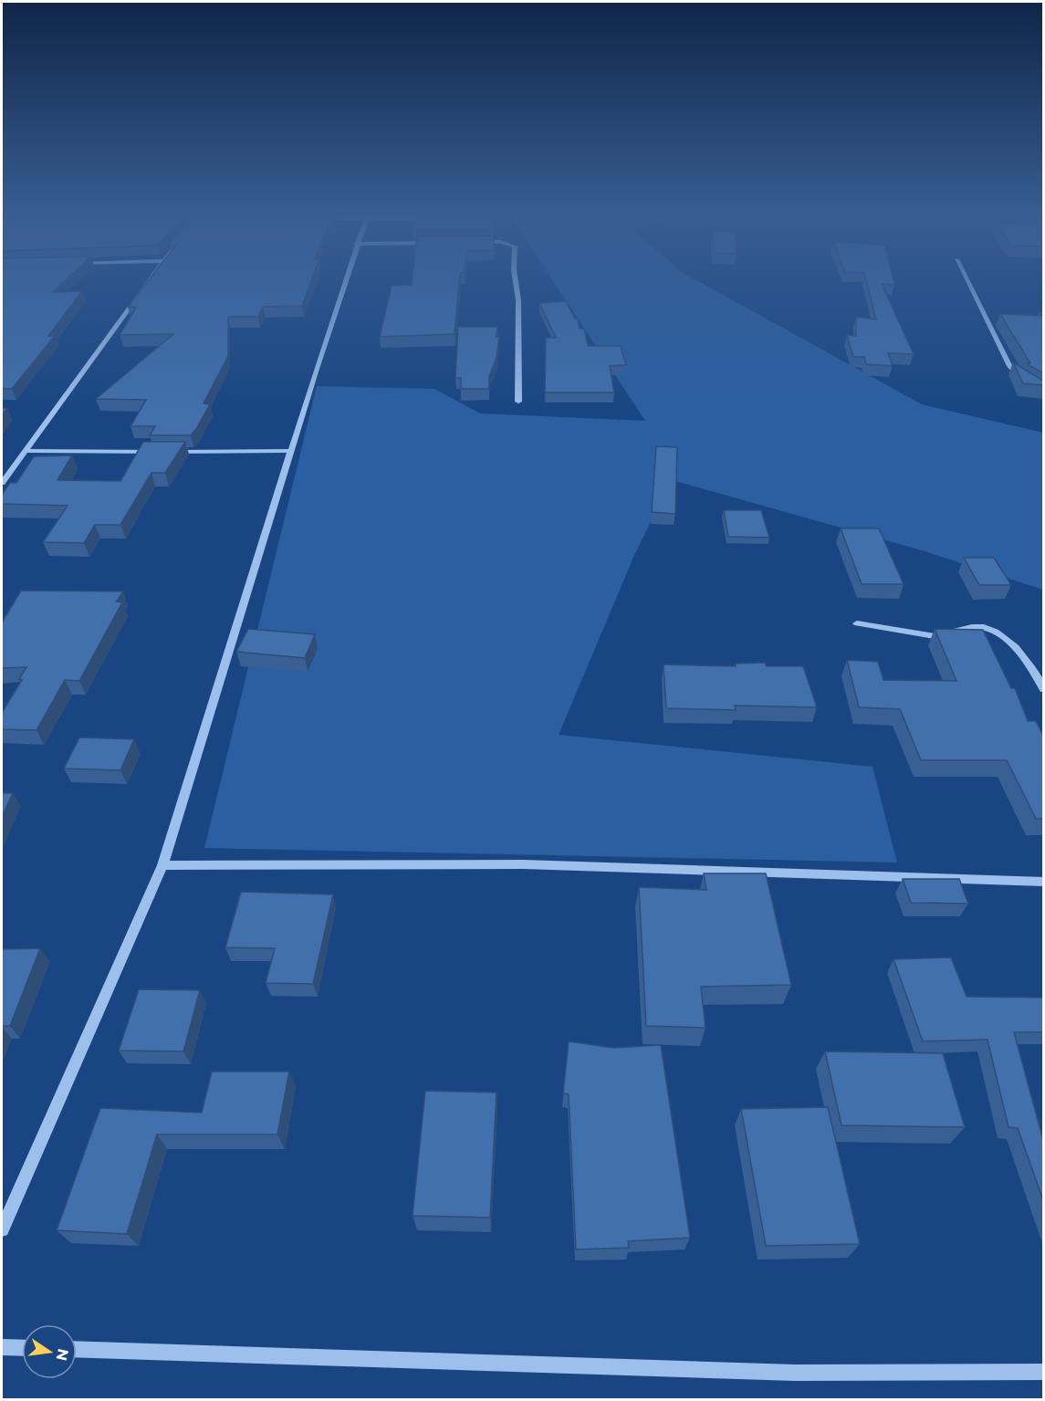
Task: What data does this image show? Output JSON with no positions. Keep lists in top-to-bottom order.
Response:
{
  "north": "right"
}
